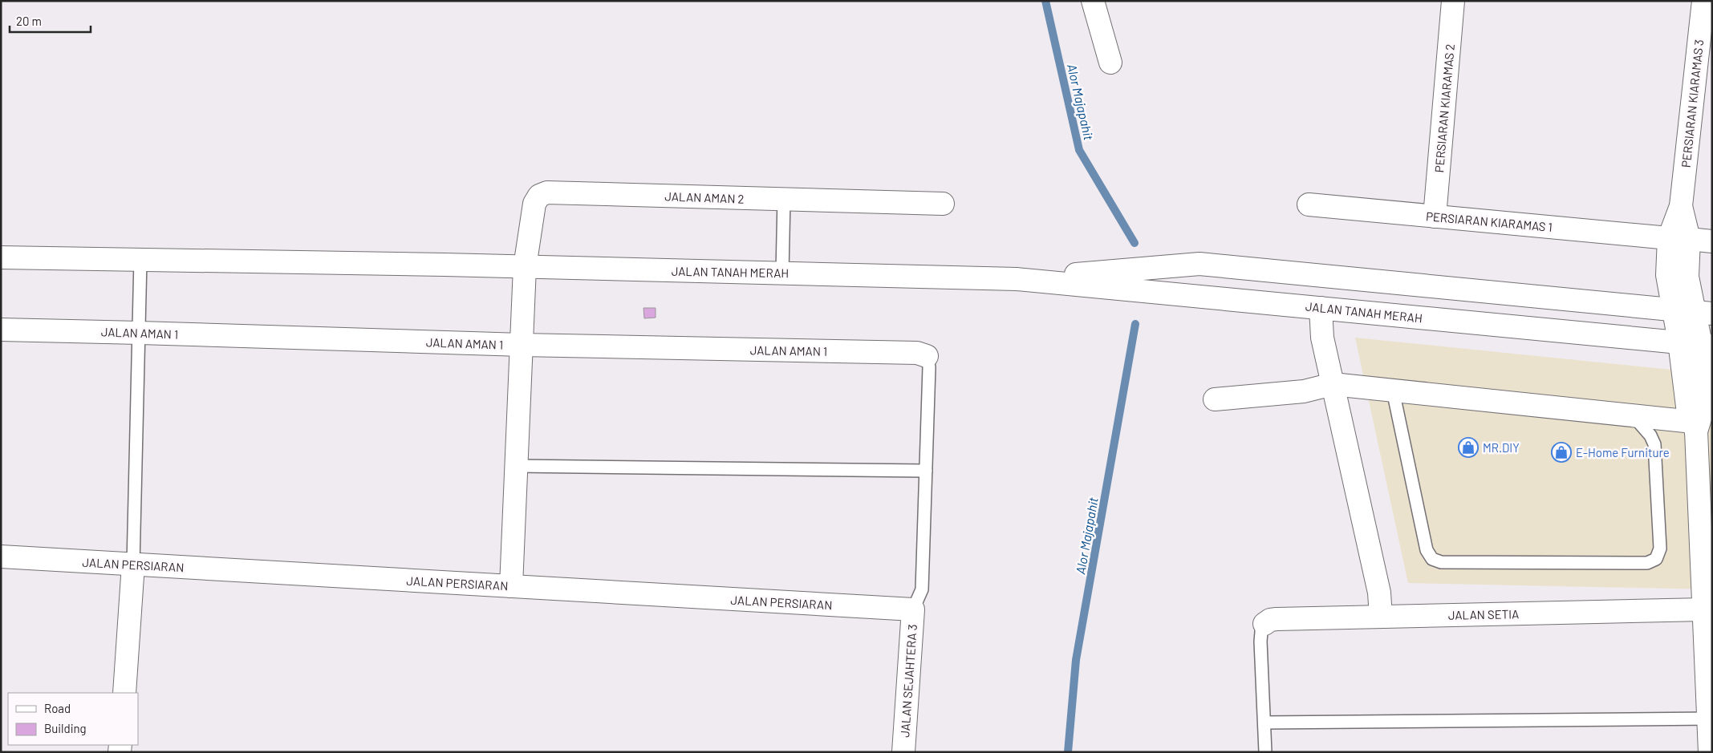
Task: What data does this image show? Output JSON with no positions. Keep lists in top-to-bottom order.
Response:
{
  "streets": {
    "street": [
      "PERSIARAN KIARAMAS 3",
      "PERSIARAN KIARAMAS 2",
      "JALAN AMAN 2",
      "PERSIARAN KIARAMAS 1",
      "JALAN TANAH MERAH",
      "JALAN AMAN 1",
      "JALAN PERSIARAN",
      "JALAN SETIA",
      "JALAN SEJAHTERA 3"
    ]
  },
  "crossings": [
    ["PERSIARAN KIARAMAS 3", "PERSIARAN KIARAMAS 1"],
    ["PERSIARAN KIARAMAS 3", "JALAN TANAH MERAH"],
    ["PERSIARAN KIARAMAS 2", "PERSIARAN KIARAMAS 1"],
    ["JALAN AMAN 2", "JALAN TANAH MERAH"],
    ["JALAN AMAN 2", "JALAN AMAN 1"],
    ["JALAN AMAN 2", "JALAN PERSIARAN"],
    ["JALAN PERSIARAN", "JALAN SEJAHTERA 3"]
  ],
  "water": ["Alor Majapahit"],
  "places": {
    "shop": ["MR.DIY", "E-Home Furniture"]
  },
  "legend": ["Road", "Building"],
  "scale_bar": "20 m"
}
